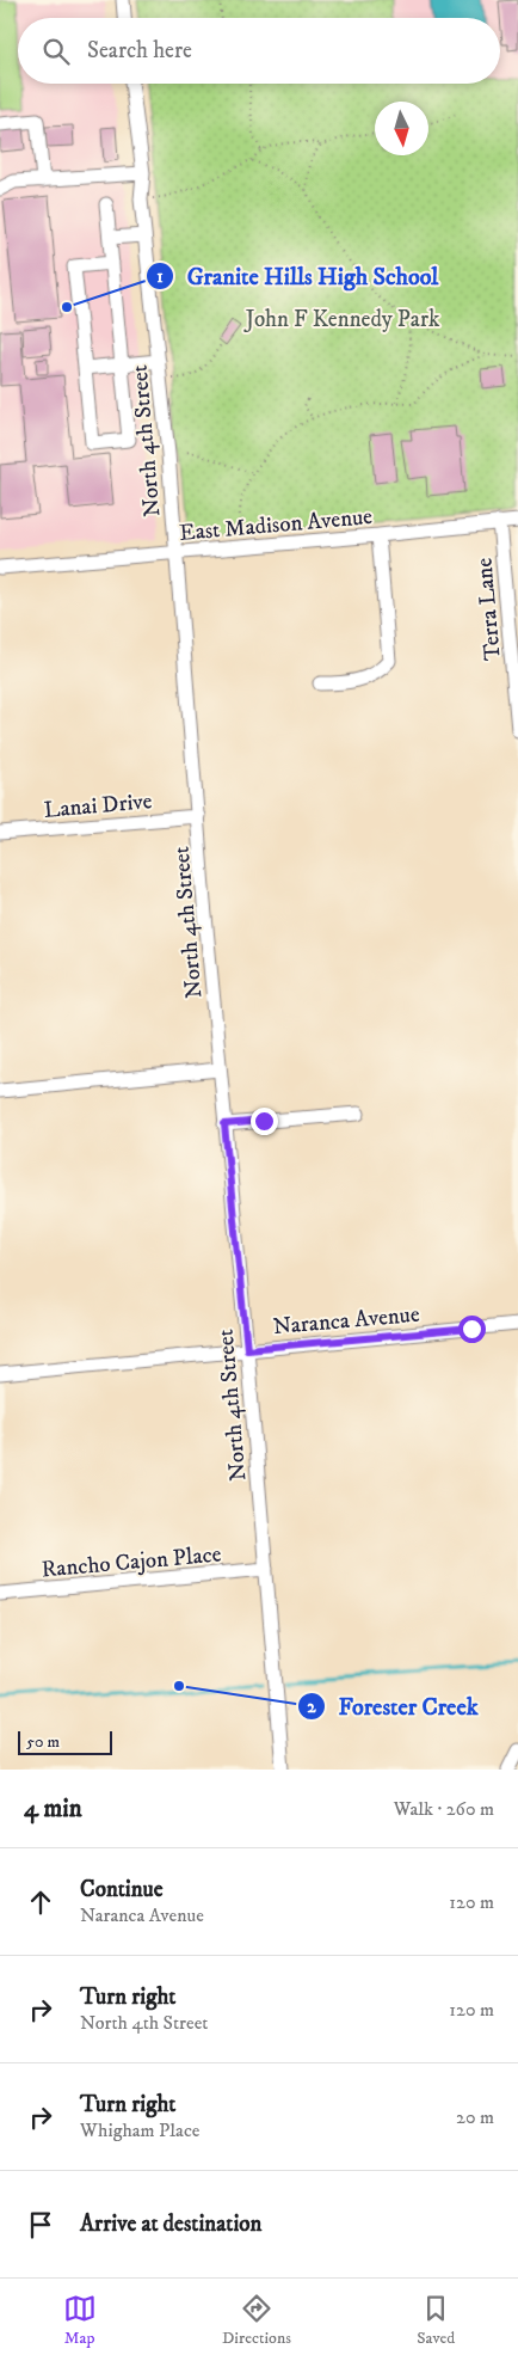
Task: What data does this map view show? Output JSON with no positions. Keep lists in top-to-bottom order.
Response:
{
  "streets": {
    "street": [
      "North 4th Street",
      "East Madison Avenue",
      "Terra Lane",
      "Lanai Drive",
      "Naranca Avenue",
      "Rancho Cajon Place"
    ]
  },
  "crossings": [
    ["North 4th Street", "East Madison Avenue"],
    ["North 4th Street", "Lanai Drive"],
    ["North 4th Street", "Naranca Avenue"],
    ["North 4th Street", "Rancho Cajon Place"],
    ["East Madison Avenue", "Terra Lane"]
  ],
  "parks": ["John F Kennedy Park"],
  "places": ["Granite Hills High School", "Forester Creek"],
  "scale_bar": "50 m",
  "north": "bottom",
  "page": {
    "search": "Search here",
    "scale": "50 m",
    "heading": ["4 min", "Walk · 260 m"],
    "list": [
      ["Continue", "Naranca Avenue", "120 m"],
      ["Turn right", "North 4th Street", "120 m"],
      ["Turn right", "Whigham Place", "20 m"],
      "Arrive at destination"
    ],
    "nav": ["Map", "Directions", "Saved"]
  }
}
